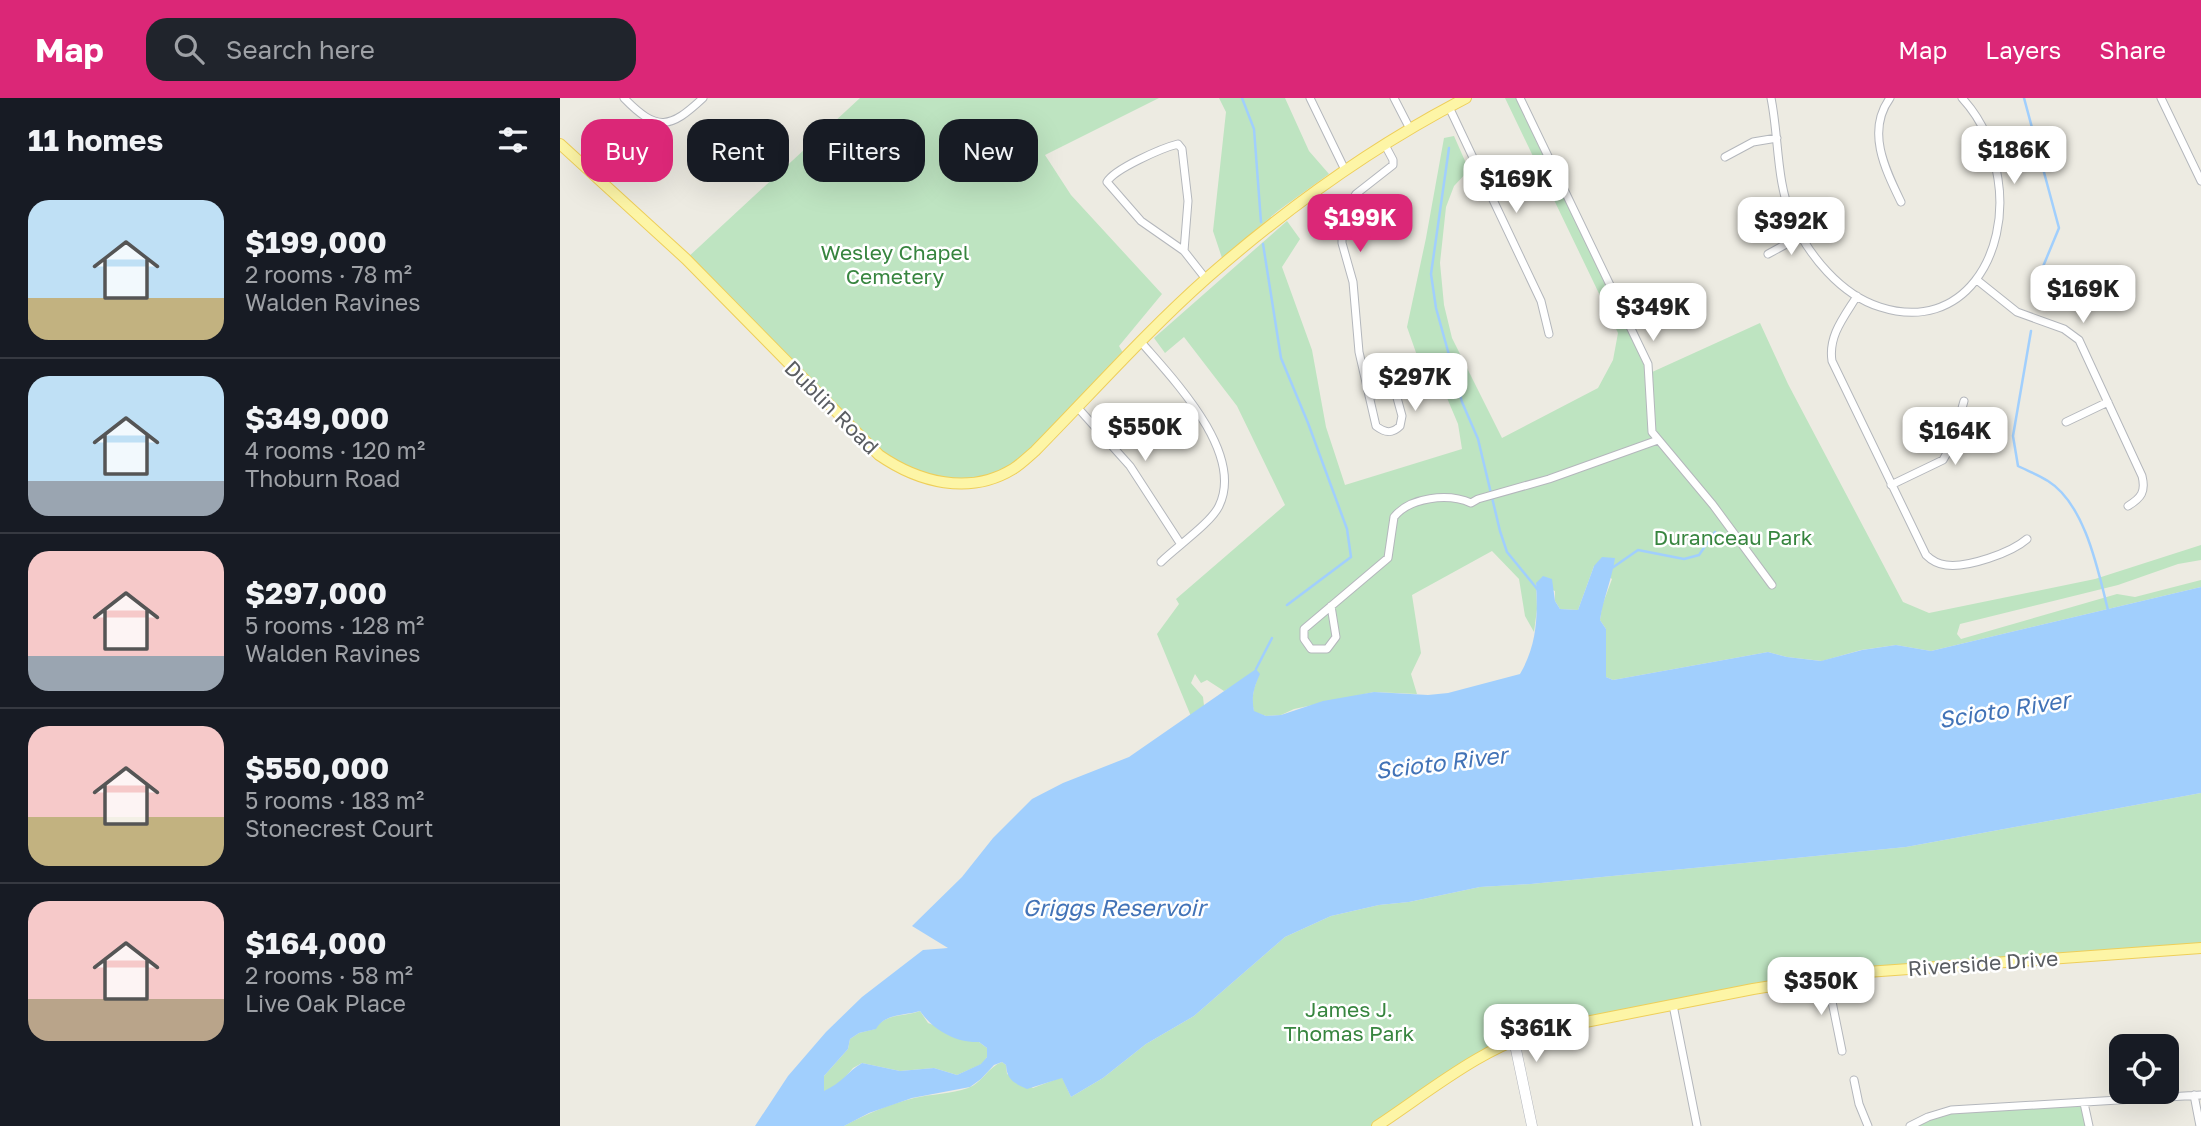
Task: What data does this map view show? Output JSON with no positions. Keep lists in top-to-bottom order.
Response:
{
  "streets": {
    "main road": ["Dublin Road", "Riverside Drive"]
  },
  "water": ["Scioto River", "Griggs Reservoir"],
  "parks": ["Wesley Chapel Cemetery", "Duranceau Park", "James J. Thomas Park"],
  "page": {
    "header": "Map",
    "search": "Search here",
    "nav": ["Map", "Layers", "Share"],
    "heading": "11 homes",
    "chip": [
      "Buy",
      "Rent",
      "Filters",
      "New"
    ],
    "price": [
      "$186K",
      "$169K",
      "$199K",
      "$392K",
      "$169K",
      "$349K",
      "$297K",
      "$550K",
      "$164K",
      "$350K",
      "$361K"
    ],
    "list": [
      {
        "name": "$199,000",
        "note": "2 rooms · 78 m² · Walden Ravines"
      },
      {
        "name": "$349,000",
        "note": "4 rooms · 120 m² · Thoburn Road"
      },
      {
        "name": "$297,000",
        "note": "5 rooms · 128 m² · Walden Ravines"
      },
      {
        "name": "$550,000",
        "note": "5 rooms · 183 m² · Stonecrest Court"
      },
      {
        "name": "$164,000",
        "note": "2 rooms · 58 m² · Live Oak Place"
      }
    ]
  }
}
